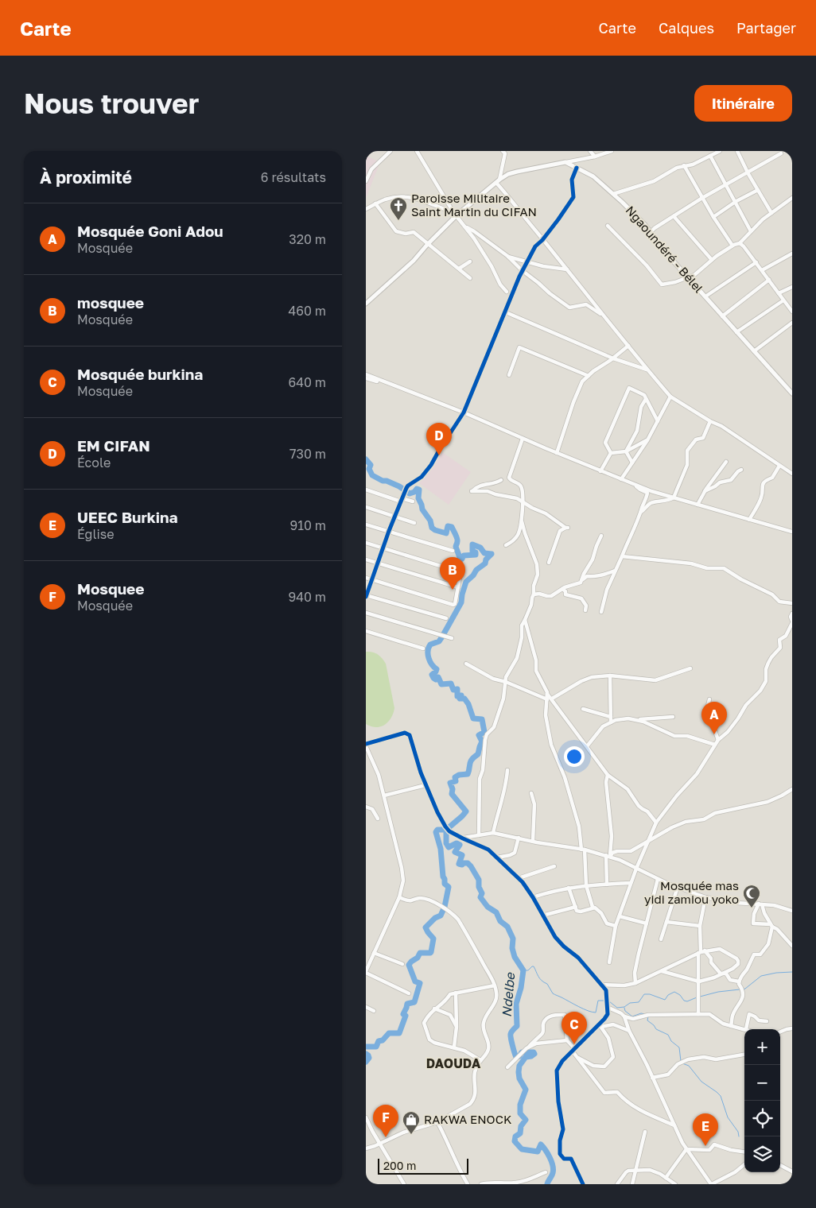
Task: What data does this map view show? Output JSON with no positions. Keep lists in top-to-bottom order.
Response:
{
  "streets": {
    "main road": ["Ngaoundéré - Bélel"]
  },
  "districts": ["DAOUDA"],
  "water": ["Ndelbe"],
  "places": {
    "church": ["Paroisse Militaire Saint Martin du CIFAN"],
    "mosque": ["Mosquée mas yidi zamiou yoko"],
    "shop": ["RAKWA ENOCK"]
  },
  "scale_bar": "200 m",
  "page": {
    "header": "Carte",
    "nav": ["Carte", "Calques", "Partager"],
    "buttons": "Itinéraire",
    "title": "Nous trouver",
    "heading": ["À proximité", "6 résultats"],
    "list": [
      {
        "mark": "A",
        "name": "Mosquée Goni Adou",
        "note": "Mosquée",
        "value": "320 m"
      },
      {
        "mark": "B",
        "name": "mosquee",
        "note": "Mosquée",
        "value": "460 m"
      },
      {
        "mark": "C",
        "name": "Mosquée burkina",
        "note": "Mosquée",
        "value": "640 m"
      },
      {
        "mark": "D",
        "name": "EM CIFAN",
        "note": "École",
        "value": "730 m"
      },
      {
        "mark": "E",
        "name": "UEEC Burkina",
        "note": "Église",
        "value": "910 m"
      },
      {
        "mark": "F",
        "name": "Mosquee",
        "note": "Mosquée",
        "value": "940 m"
      }
    ],
    "pins": [
      "D",
      "B",
      "A",
      "C",
      "F",
      "E"
    ],
    "map_buttons": ["+", "−"],
    "scale": "200 m"
  }
}
